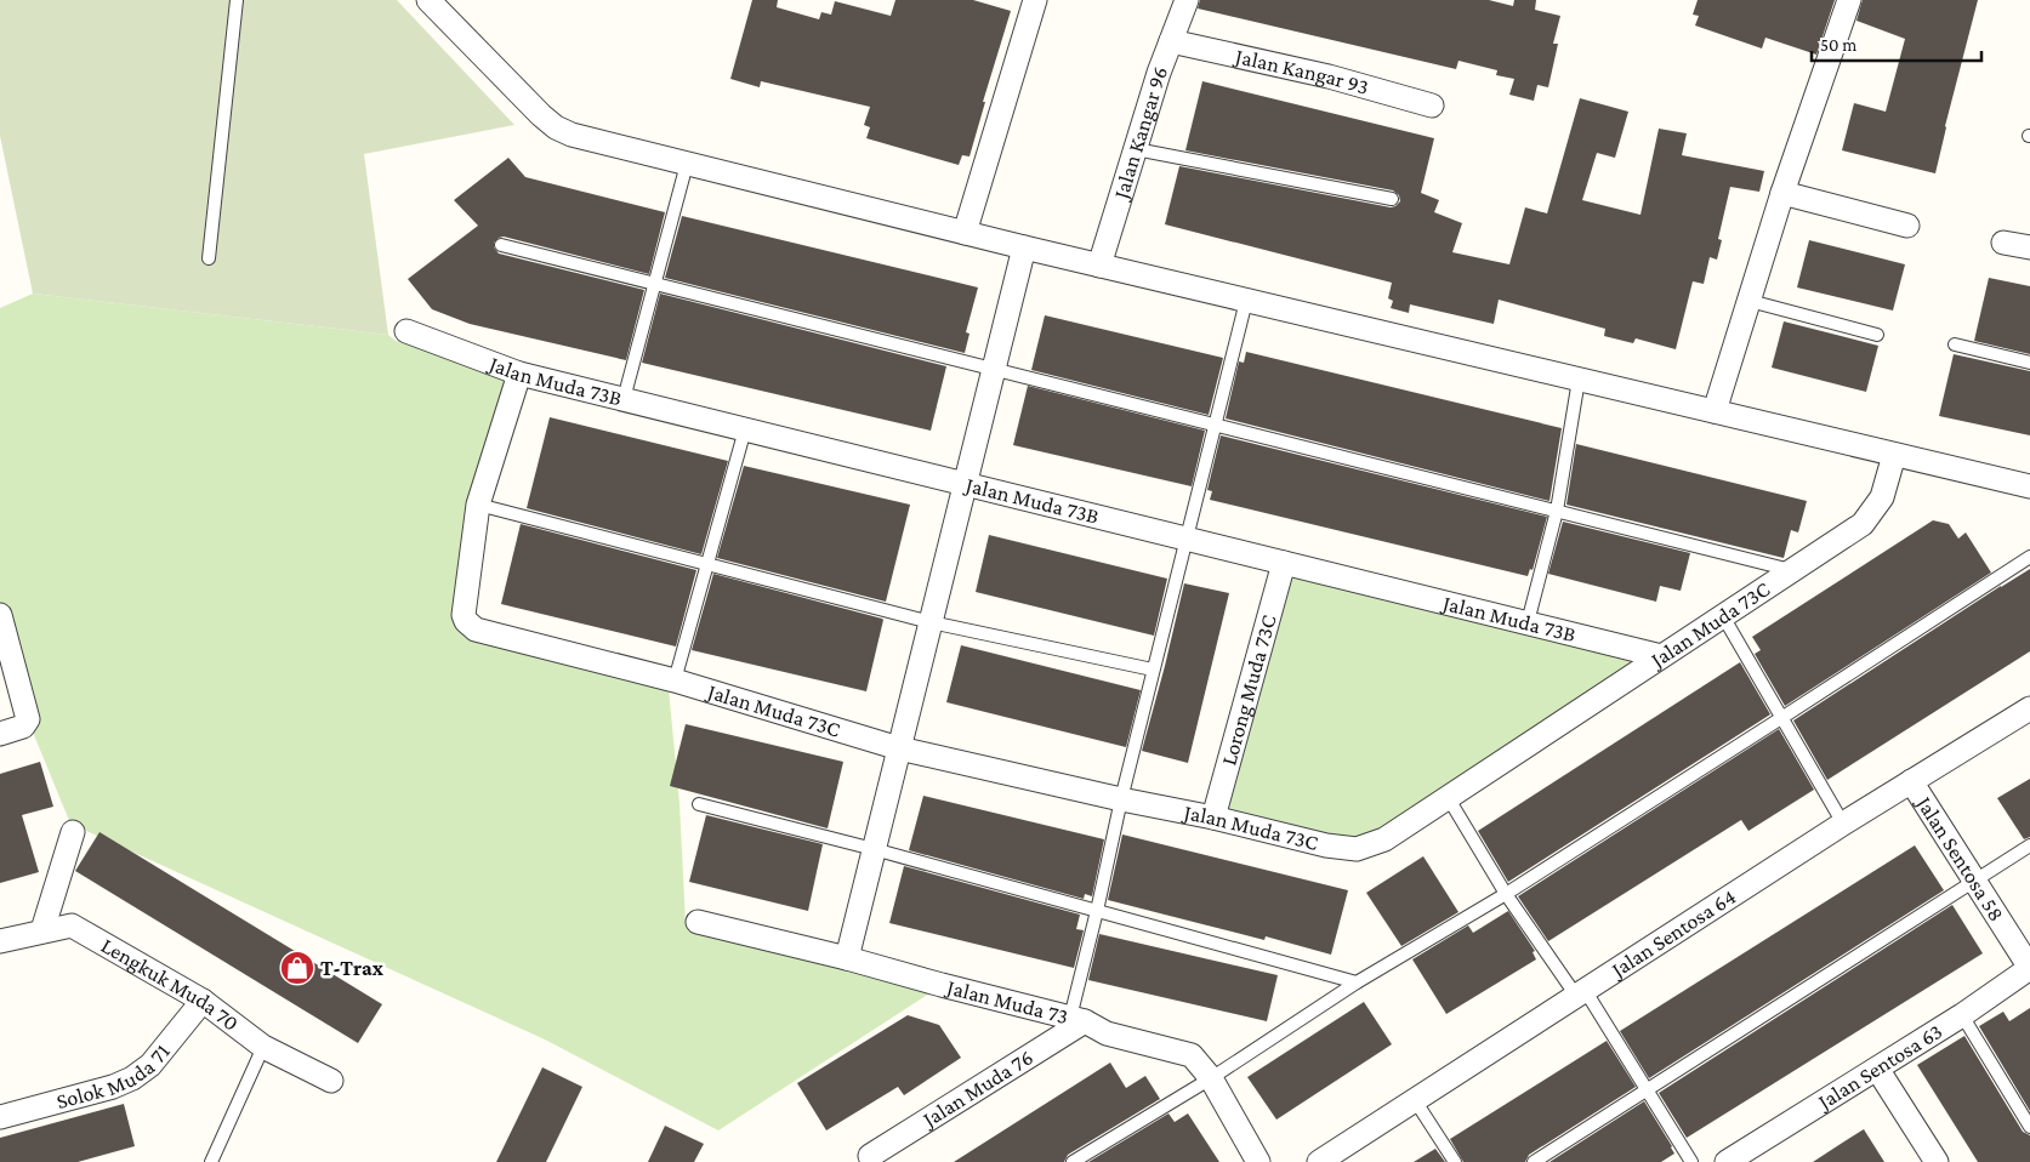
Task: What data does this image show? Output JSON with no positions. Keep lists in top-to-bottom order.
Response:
{
  "streets": {
    "street": [
      "Jalan Kangar 93",
      "Jalan Kangar 96",
      "Jalan Muda 73B",
      "Jalan Muda 73C",
      "Lorong Muda 73C",
      "Jalan Sentosa 58",
      "Jalan Sentosa 64",
      "Lengkuk Muda 70",
      "Jalan Muda 73",
      "Jalan Sentosa 63",
      "Solok Muda 71",
      "Jalan Muda 76"
    ]
  },
  "crossings": [
    ["Jalan Kangar 93", "Jalan Kangar 96"],
    ["Jalan Muda 73B", "Jalan Muda 73C"],
    ["Jalan Muda 73B", "Lorong Muda 73C"],
    ["Jalan Muda 73C", "Lorong Muda 73C"],
    ["Jalan Sentosa 58", "Jalan Sentosa 64"],
    ["Jalan Sentosa 58", "Jalan Sentosa 63"],
    ["Lengkuk Muda 70", "Solok Muda 71"],
    ["Jalan Muda 73", "Jalan Muda 76"]
  ],
  "places": {
    "shop": ["T-Trax"]
  },
  "scale_bar": "50 m"
}
